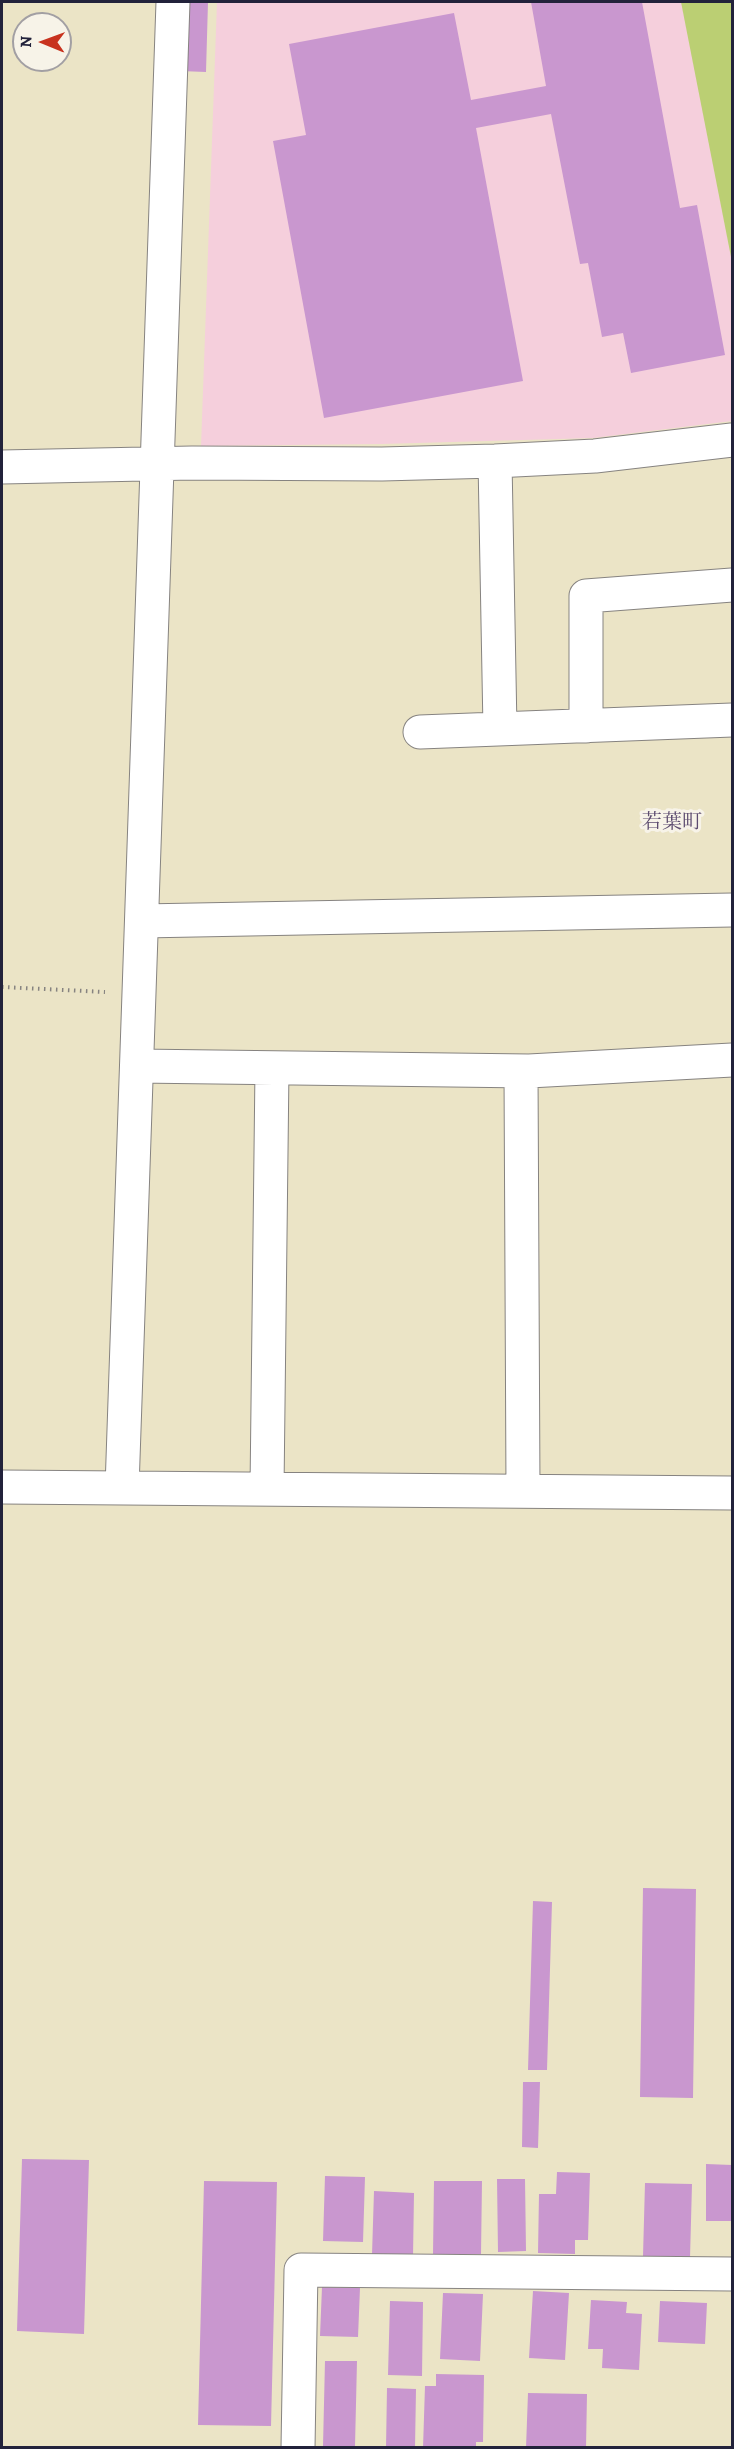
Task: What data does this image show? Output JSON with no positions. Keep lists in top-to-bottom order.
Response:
{
  "districts": ["若葉町"],
  "north": "left"
}
